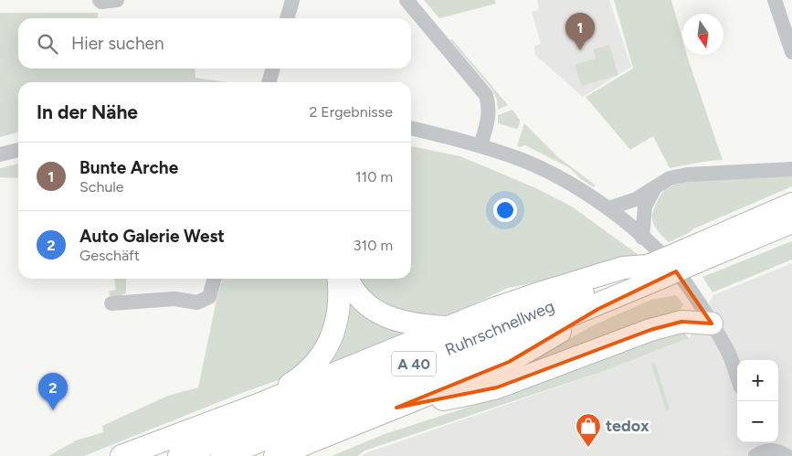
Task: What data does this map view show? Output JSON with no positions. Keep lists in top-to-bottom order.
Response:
{
  "streets": {
    "highway": ["Ruhrschnellweg", "A 40"]
  },
  "places": {
    "shop": ["tedox"]
  },
  "north": "bottom",
  "page": {
    "pins": ["1", "2"],
    "search": "Hier suchen",
    "heading": ["In der Nähe", "2 Ergebnisse"],
    "list": [
      {
        "mark": "1",
        "name": "Bunte Arche",
        "note": "Schule",
        "value": "110 m"
      },
      {
        "mark": "2",
        "name": "Auto Galerie West",
        "note": "Geschäft",
        "value": "310 m"
      }
    ],
    "map_buttons": ["+", "−"]
  }
}
